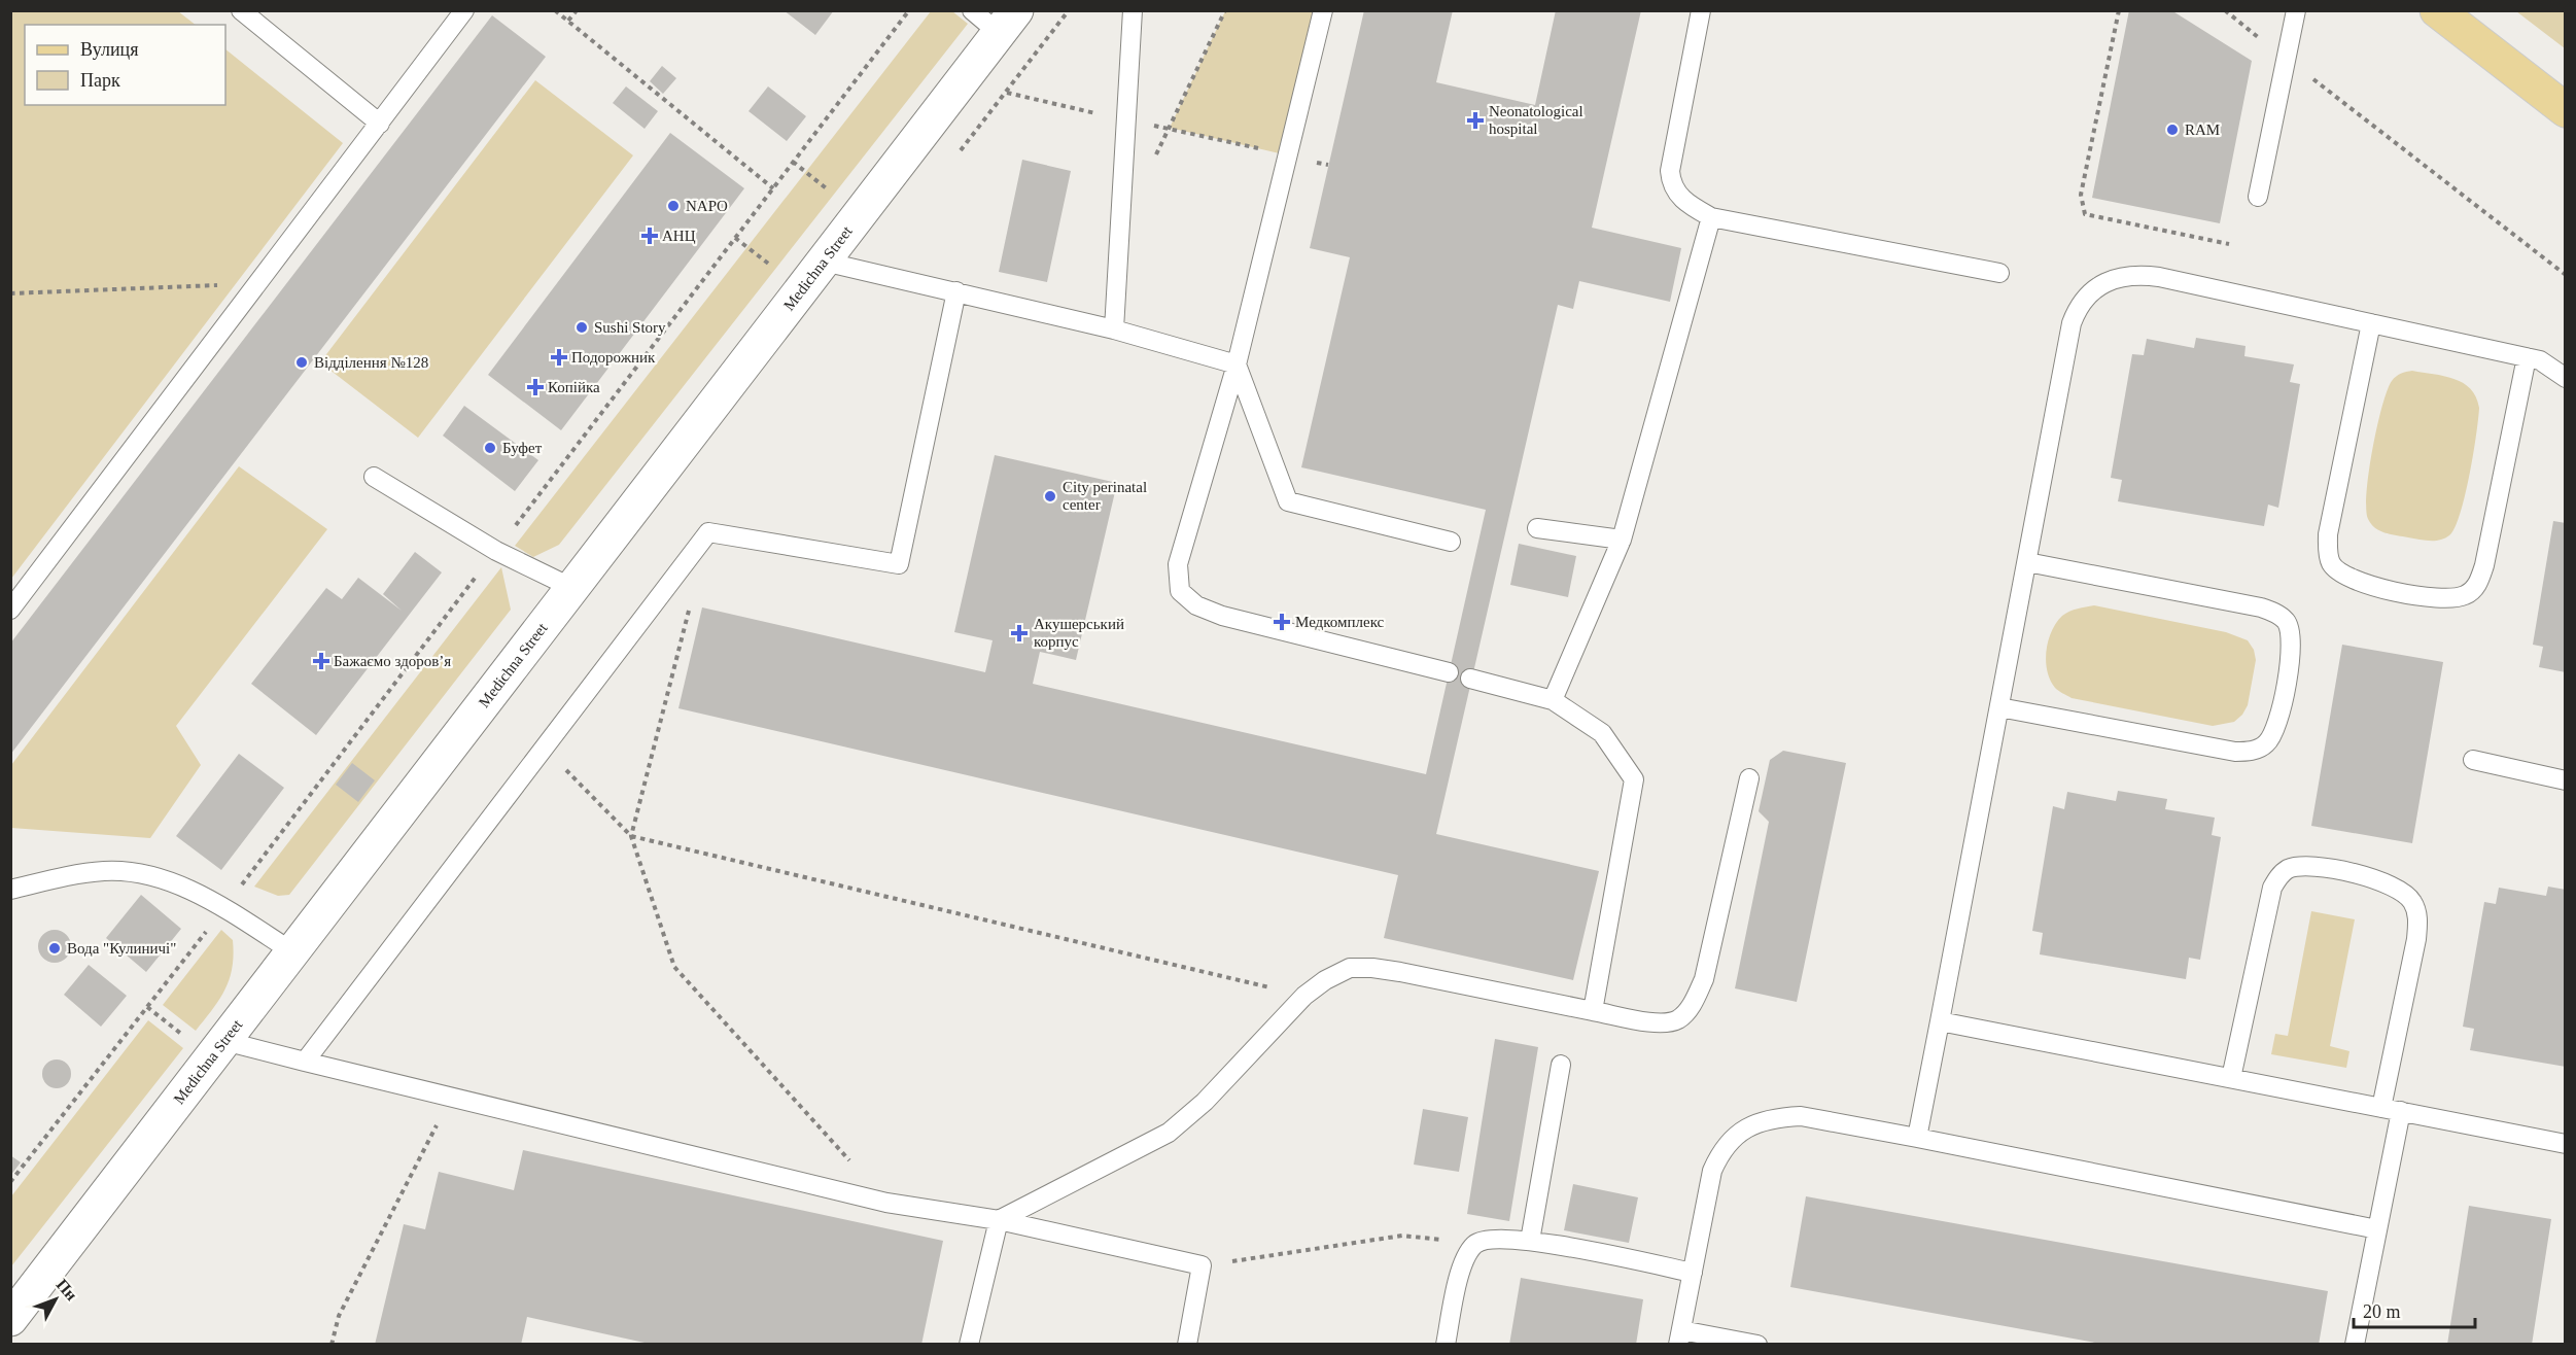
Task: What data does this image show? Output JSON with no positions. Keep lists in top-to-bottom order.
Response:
{
  "streets": {
    "street": ["Medichna Street"]
  },
  "places": {
    "health": [
      "Neonatological hospital",
      "АНЦ",
      "Подорожник",
      "Копійка",
      "Медкомплекс",
      "Акушерський корпус",
      "Бажаємо здоровʼя"
    ],
    "other": [
      "RAM",
      "NAPO",
      "Sushi Story",
      "Відділення №128",
      "Буфет",
      "City perinatal center",
      "Вода \"Кулиничі\""
    ]
  },
  "legend": ["Вулиця", "Парк"],
  "scale_bar": "20 m",
  "north": "top right"
}
